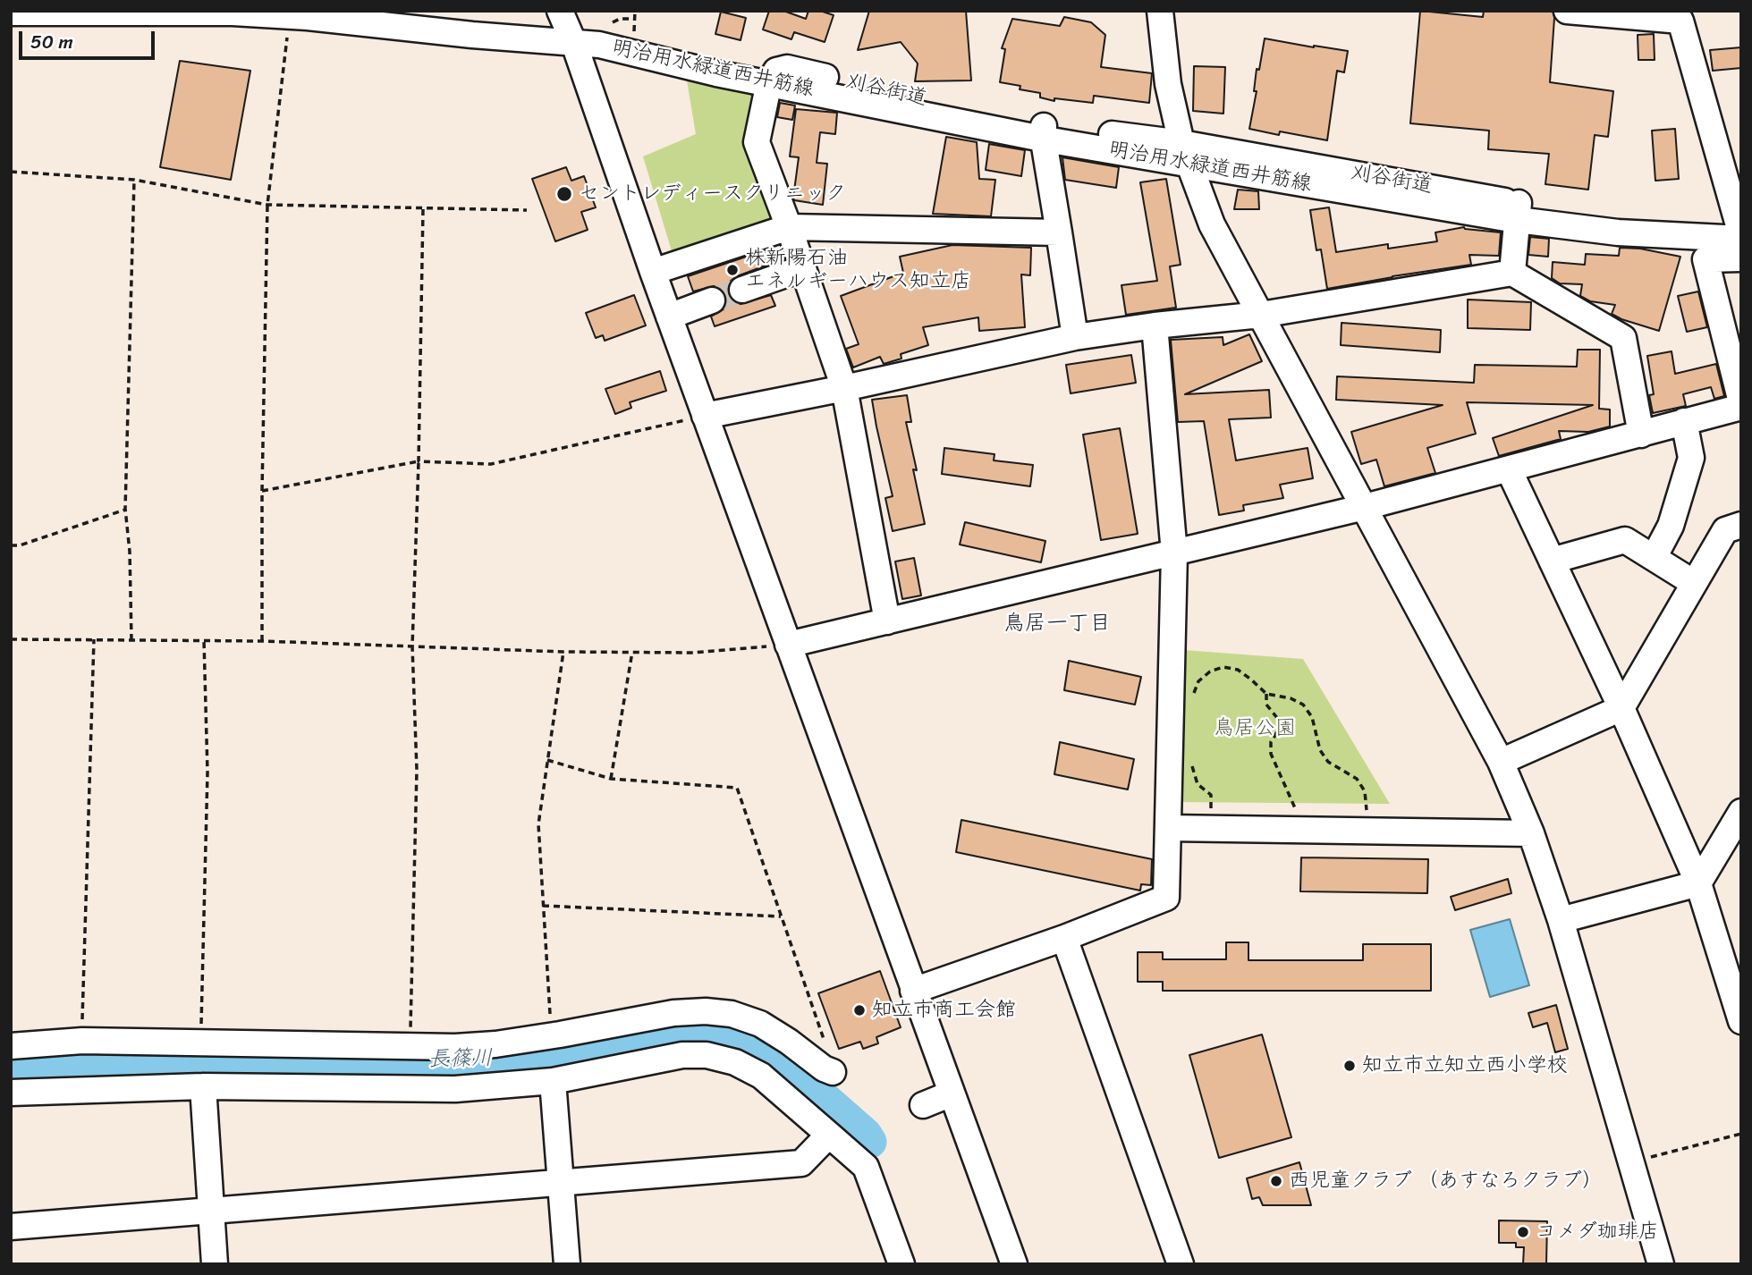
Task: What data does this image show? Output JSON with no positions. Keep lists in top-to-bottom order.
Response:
{
  "streets": {
    "street": ["明治用水緑道西井筋線", "刈谷街道"]
  },
  "crossings": [
    ["明治用水緑道西井筋線", "刈谷街道"]
  ],
  "districts": ["鳥居一丁目"],
  "water": ["長篠川"],
  "parks": ["鳥居公園"],
  "places": [
    "セントレディースクリニック",
    "株新陽石油 エネルギーハウス知立店",
    "知立市商工会館",
    "知立市立知立西小学校",
    "西児童クラブ （あすなろクラブ）",
    "コメダ珈琲店"
  ],
  "scale_bar": "50 m"
}
